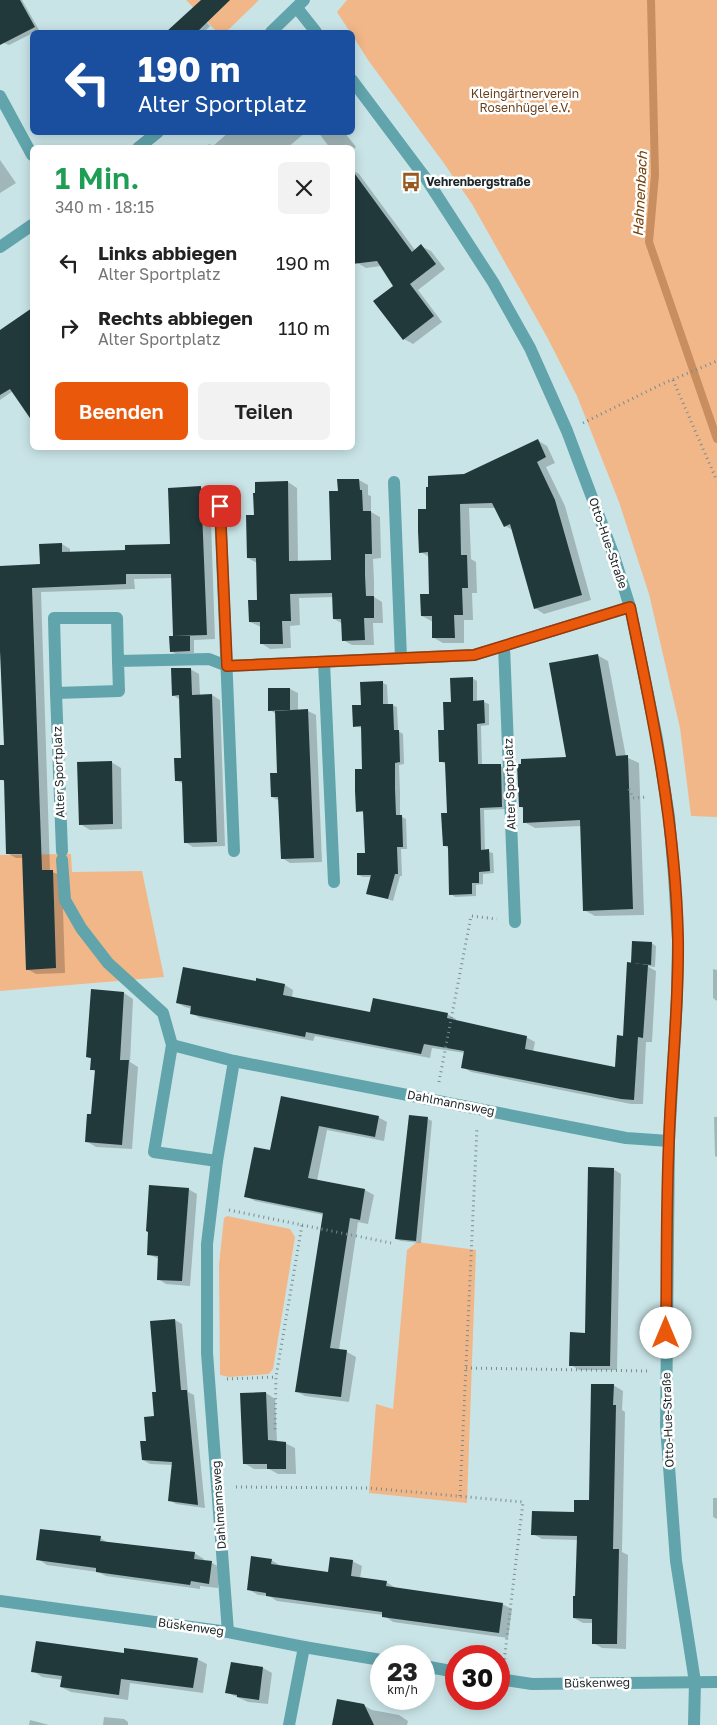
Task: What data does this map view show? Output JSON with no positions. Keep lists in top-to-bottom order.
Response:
{
  "streets": {
    "street": [
      "Otto-Hue-Straße",
      "Alter Sportplatz",
      "Dahlmannsweg",
      "Büskenweg"
    ]
  },
  "crossings": [
    ["Otto-Hue-Straße", "Dahlmannsweg"],
    ["Otto-Hue-Straße", "Büskenweg"],
    ["Alter Sportplatz", "Dahlmannsweg"],
    ["Dahlmannsweg", "Büskenweg"]
  ],
  "water": ["Hahnenbach"],
  "parks": ["Kleingärtnerverein Rosenhügel e.V."],
  "places": {
    "bus stop": ["Vehrenbergstraße"]
  },
  "page": {
    "turn": ["190 m", "Alter Sportplatz"],
    "heading": ["1 Min.", "340 m · 18:15"],
    "list": [
      {
        "name": "Links abbiegen",
        "note": "Alter Sportplatz",
        "value": "190 m"
      },
      {
        "name": "Rechts abbiegen",
        "note": "Alter Sportplatz",
        "value": "110 m"
      }
    ],
    "buttons": ["Beenden", "Teilen"],
    "speed": "23 km/h",
    "limit": "30"
  }
}
